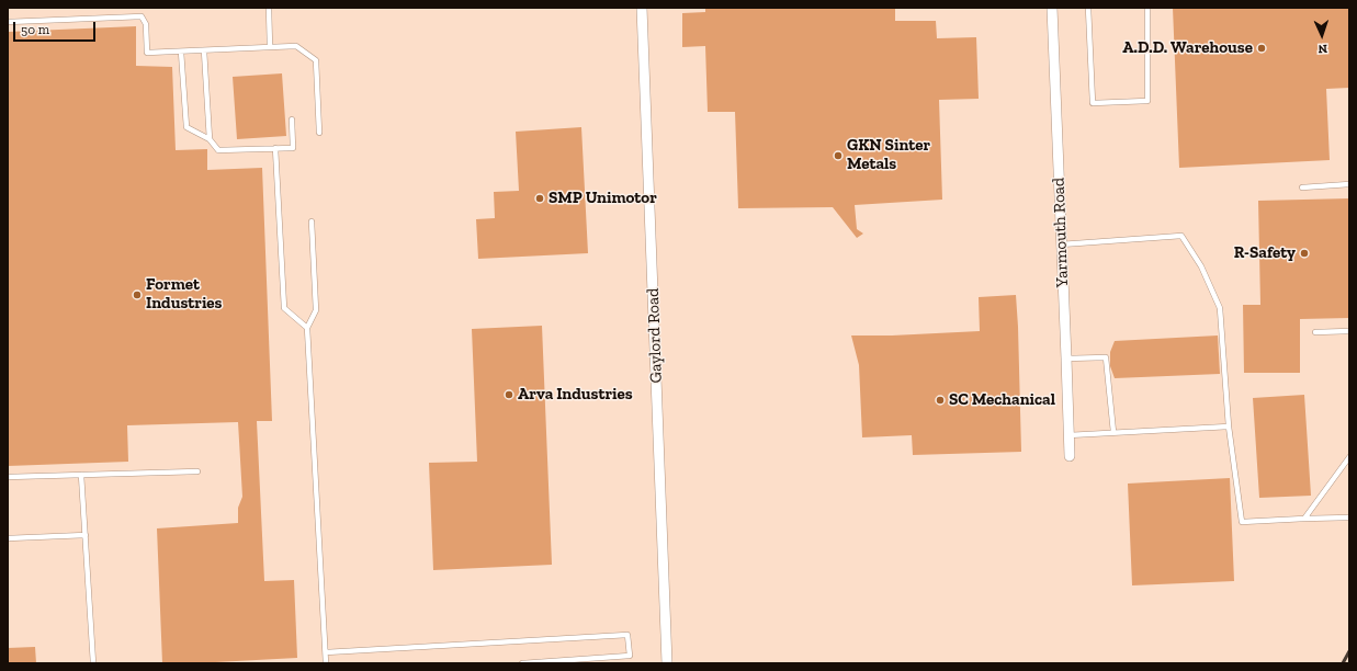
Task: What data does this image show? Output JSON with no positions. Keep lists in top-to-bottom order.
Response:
{
  "streets": {
    "street": ["Yarmouth Road", "Gaylord Road"]
  },
  "places": [
    "A.D.D. Warehouse",
    "GKN Sinter Metals",
    "SMP Unimotor",
    "R-Safety",
    "Formet Industries",
    "Arva Industries",
    "SC Mechanical"
  ],
  "scale_bar": "50 m",
  "north": "bottom"
}
